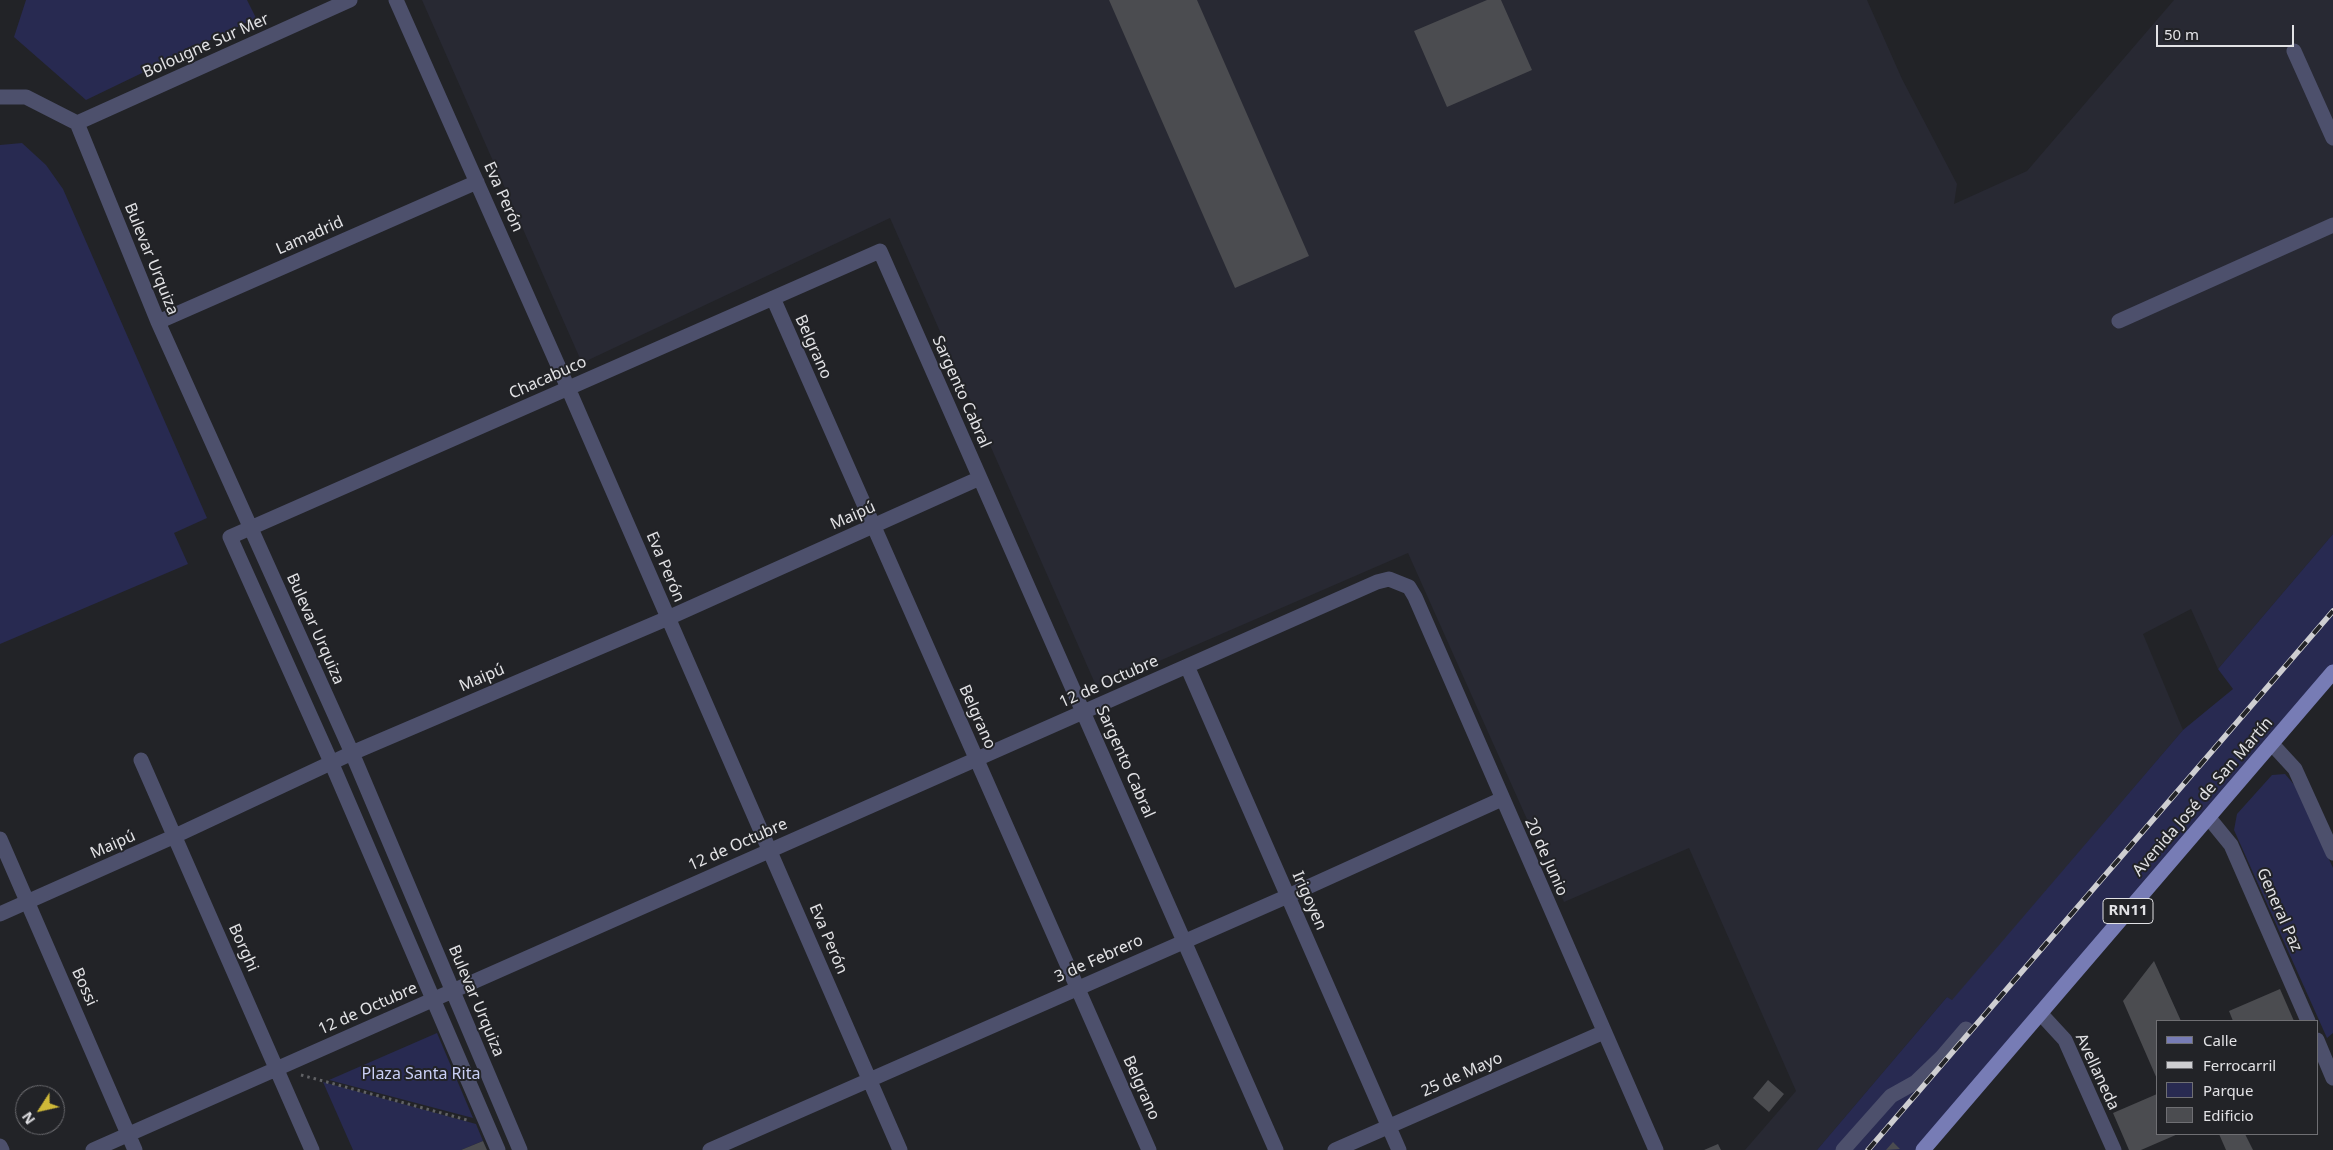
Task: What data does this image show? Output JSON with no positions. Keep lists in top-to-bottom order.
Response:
{
  "streets": {
    "main road": ["Avenida José de San Martín", "RN11"],
    "street": [
      "Bolougne Sur Mer",
      "Eva Perón",
      "Lamadrid",
      "Bulevar Urquiza",
      "Belgrano",
      "Chacabuco",
      "Sargento Cabral",
      "Maipú",
      "12 de Octubre",
      "20 de Junio",
      "Irigoyen",
      "General Paz",
      "Borghi",
      "3 de Febrero",
      "Bossi",
      "Avellaneda",
      "25 de Mayo"
    ]
  },
  "crossings": [
    ["Bolougne Sur Mer", "Bulevar Urquiza"],
    ["Eva Perón", "Lamadrid"],
    ["Eva Perón", "Chacabuco"],
    ["Eva Perón", "Maipú"],
    ["Eva Perón", "12 de Octubre"],
    ["Eva Perón", "3 de Febrero"],
    ["Lamadrid", "Bulevar Urquiza"],
    ["Bulevar Urquiza", "Chacabuco"],
    ["Bulevar Urquiza", "Maipú"],
    ["Bulevar Urquiza", "12 de Octubre"],
    ["Belgrano", "Chacabuco"],
    ["Belgrano", "Maipú"],
    ["Belgrano", "12 de Octubre"],
    ["Belgrano", "3 de Febrero"],
    ["Chacabuco", "Sargento Cabral"],
    ["Chacabuco", "Maipú"],
    ["Sargento Cabral", "Maipú"],
    ["Sargento Cabral", "12 de Octubre"],
    ["Sargento Cabral", "3 de Febrero"],
    ["Maipú", "Borghi"],
    ["Maipú", "Bossi"],
    ["12 de Octubre", "20 de Junio"],
    ["12 de Octubre", "Irigoyen"],
    ["12 de Octubre", "Borghi"],
    ["12 de Octubre", "Bossi"],
    ["Avenida José de San Martín", "General Paz"],
    ["Avenida José de San Martín", "Avellaneda"],
    ["20 de Junio", "3 de Febrero"],
    ["20 de Junio", "25 de Mayo"],
    ["Irigoyen", "3 de Febrero"],
    ["Irigoyen", "25 de Mayo"]
  ],
  "parks": ["Plaza Santa Rita"],
  "legend": [
    "Calle",
    "Ferrocarril",
    "Parque",
    "Edificio"
  ],
  "scale_bar": "50 m",
  "north": "bottom left"
}
